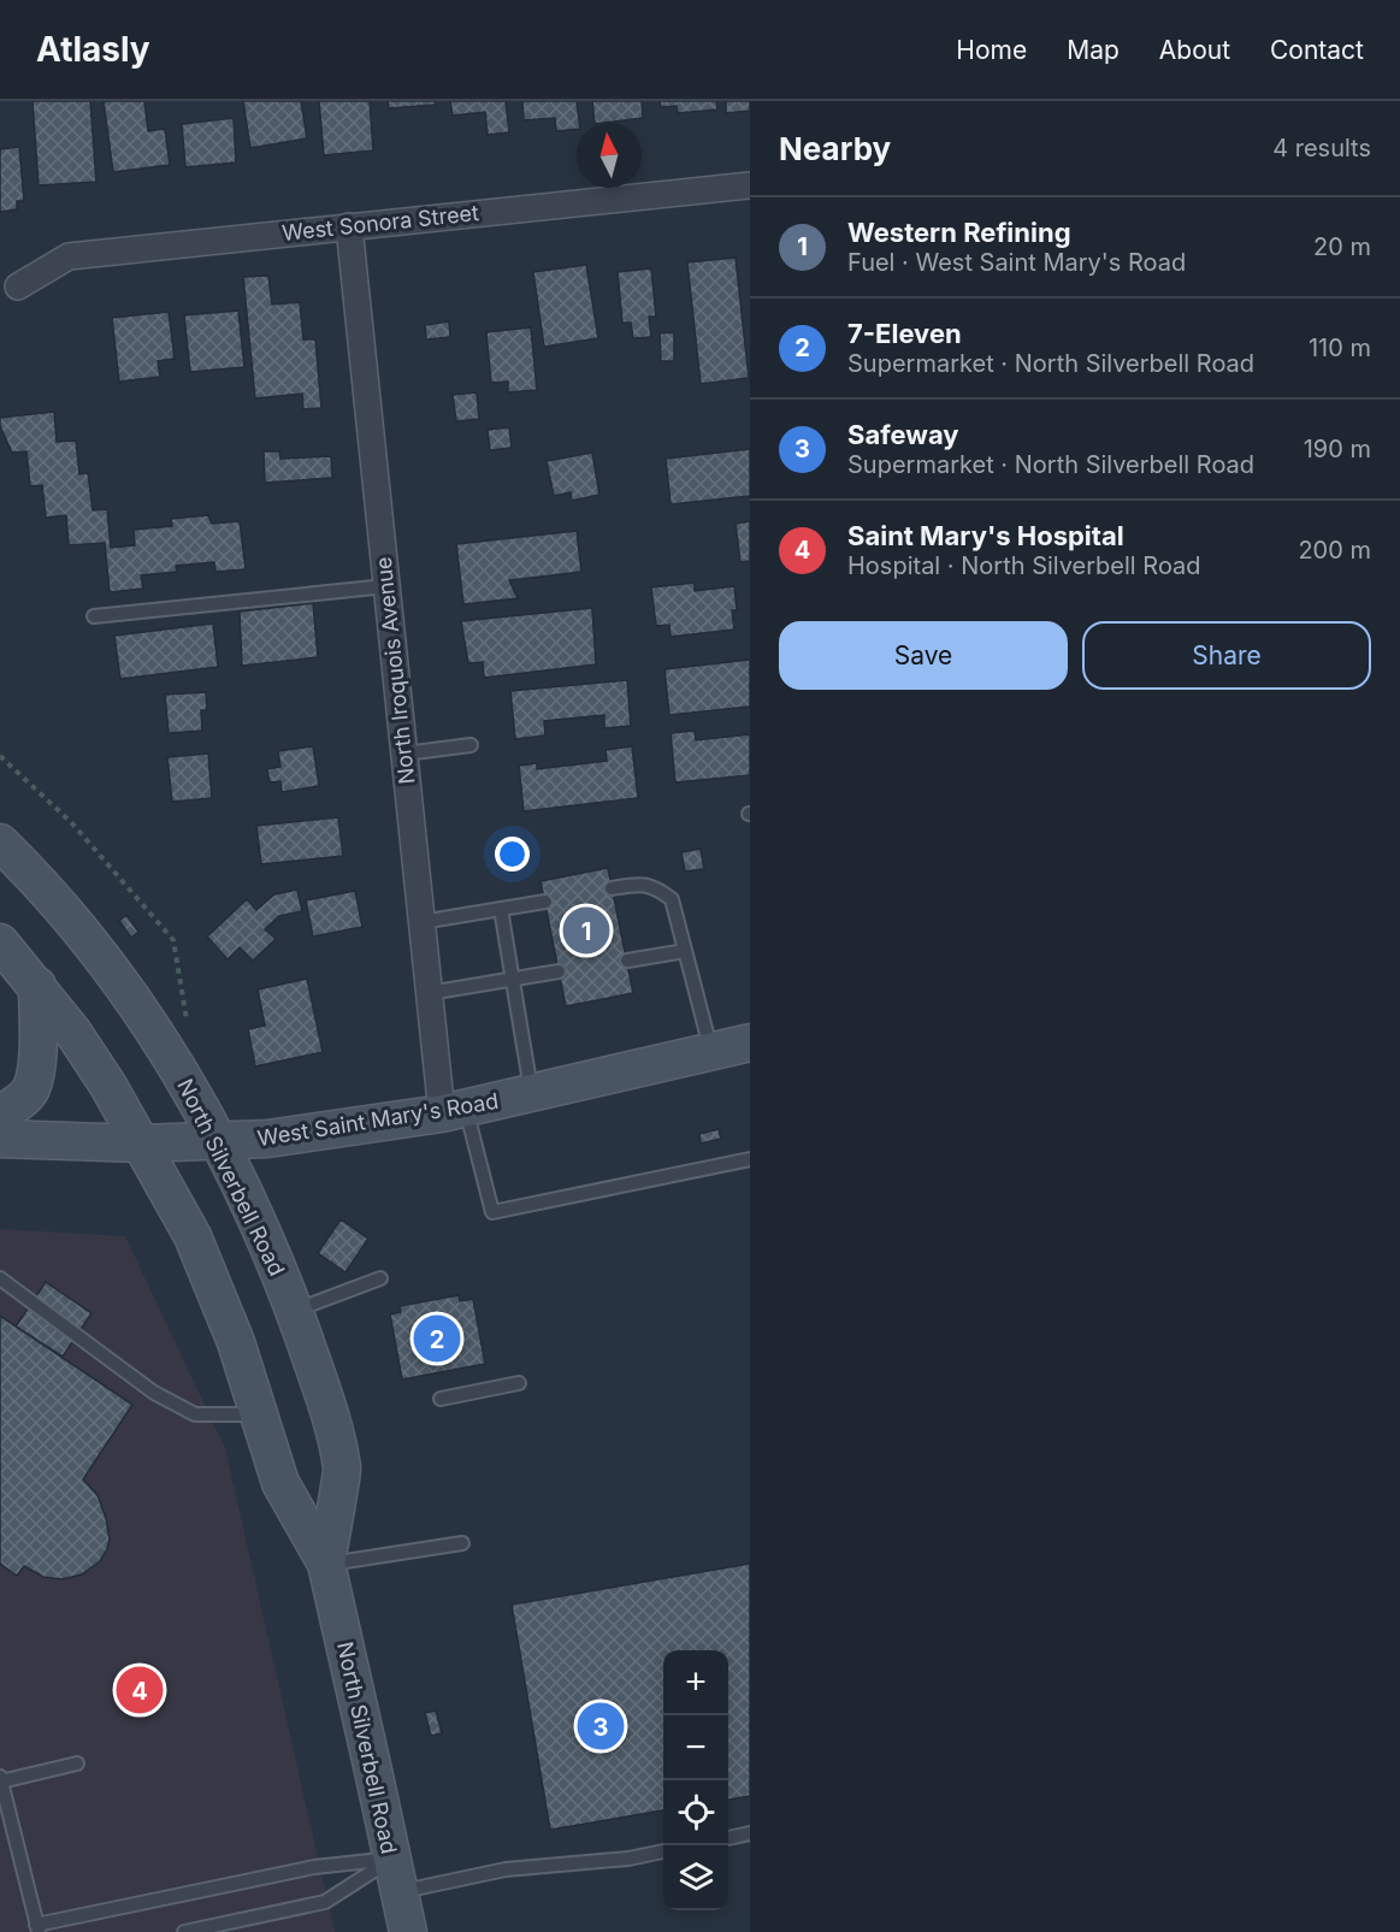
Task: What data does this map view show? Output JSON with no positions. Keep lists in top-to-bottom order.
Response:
{
  "streets": {
    "main road": ["West Saint Mary's Road", "North Silverbell Road"],
    "street": ["West Sonora Street", "North Iroquois Avenue"]
  },
  "crossings": [
    ["West Sonora Street", "North Iroquois Avenue"],
    ["North Iroquois Avenue", "West Saint Mary's Road"],
    ["West Saint Mary's Road", "North Silverbell Road"]
  ],
  "north": "top",
  "page": {
    "header": "Atlasly",
    "nav": [
      "Home",
      "Map",
      "About",
      "Contact"
    ],
    "heading": ["Nearby", "4 results"],
    "list": [
      {
        "mark": "1",
        "name": "Western Refining",
        "note": "Fuel · West Saint Mary's Road",
        "value": "20 m"
      },
      {
        "mark": "2",
        "name": "7-Eleven",
        "note": "Supermarket · North Silverbell Road",
        "value": "110 m"
      },
      {
        "mark": "3",
        "name": "Safeway",
        "note": "Supermarket · North Silverbell Road",
        "value": "190 m"
      },
      {
        "mark": "4",
        "name": "Saint Mary's Hospital",
        "note": "Hospital · North Silverbell Road",
        "value": "200 m"
      }
    ],
    "buttons": ["Save", "Share"],
    "pins": [
      "1",
      "2",
      "4",
      "3"
    ],
    "map_buttons": ["+", "−"]
  }
}
